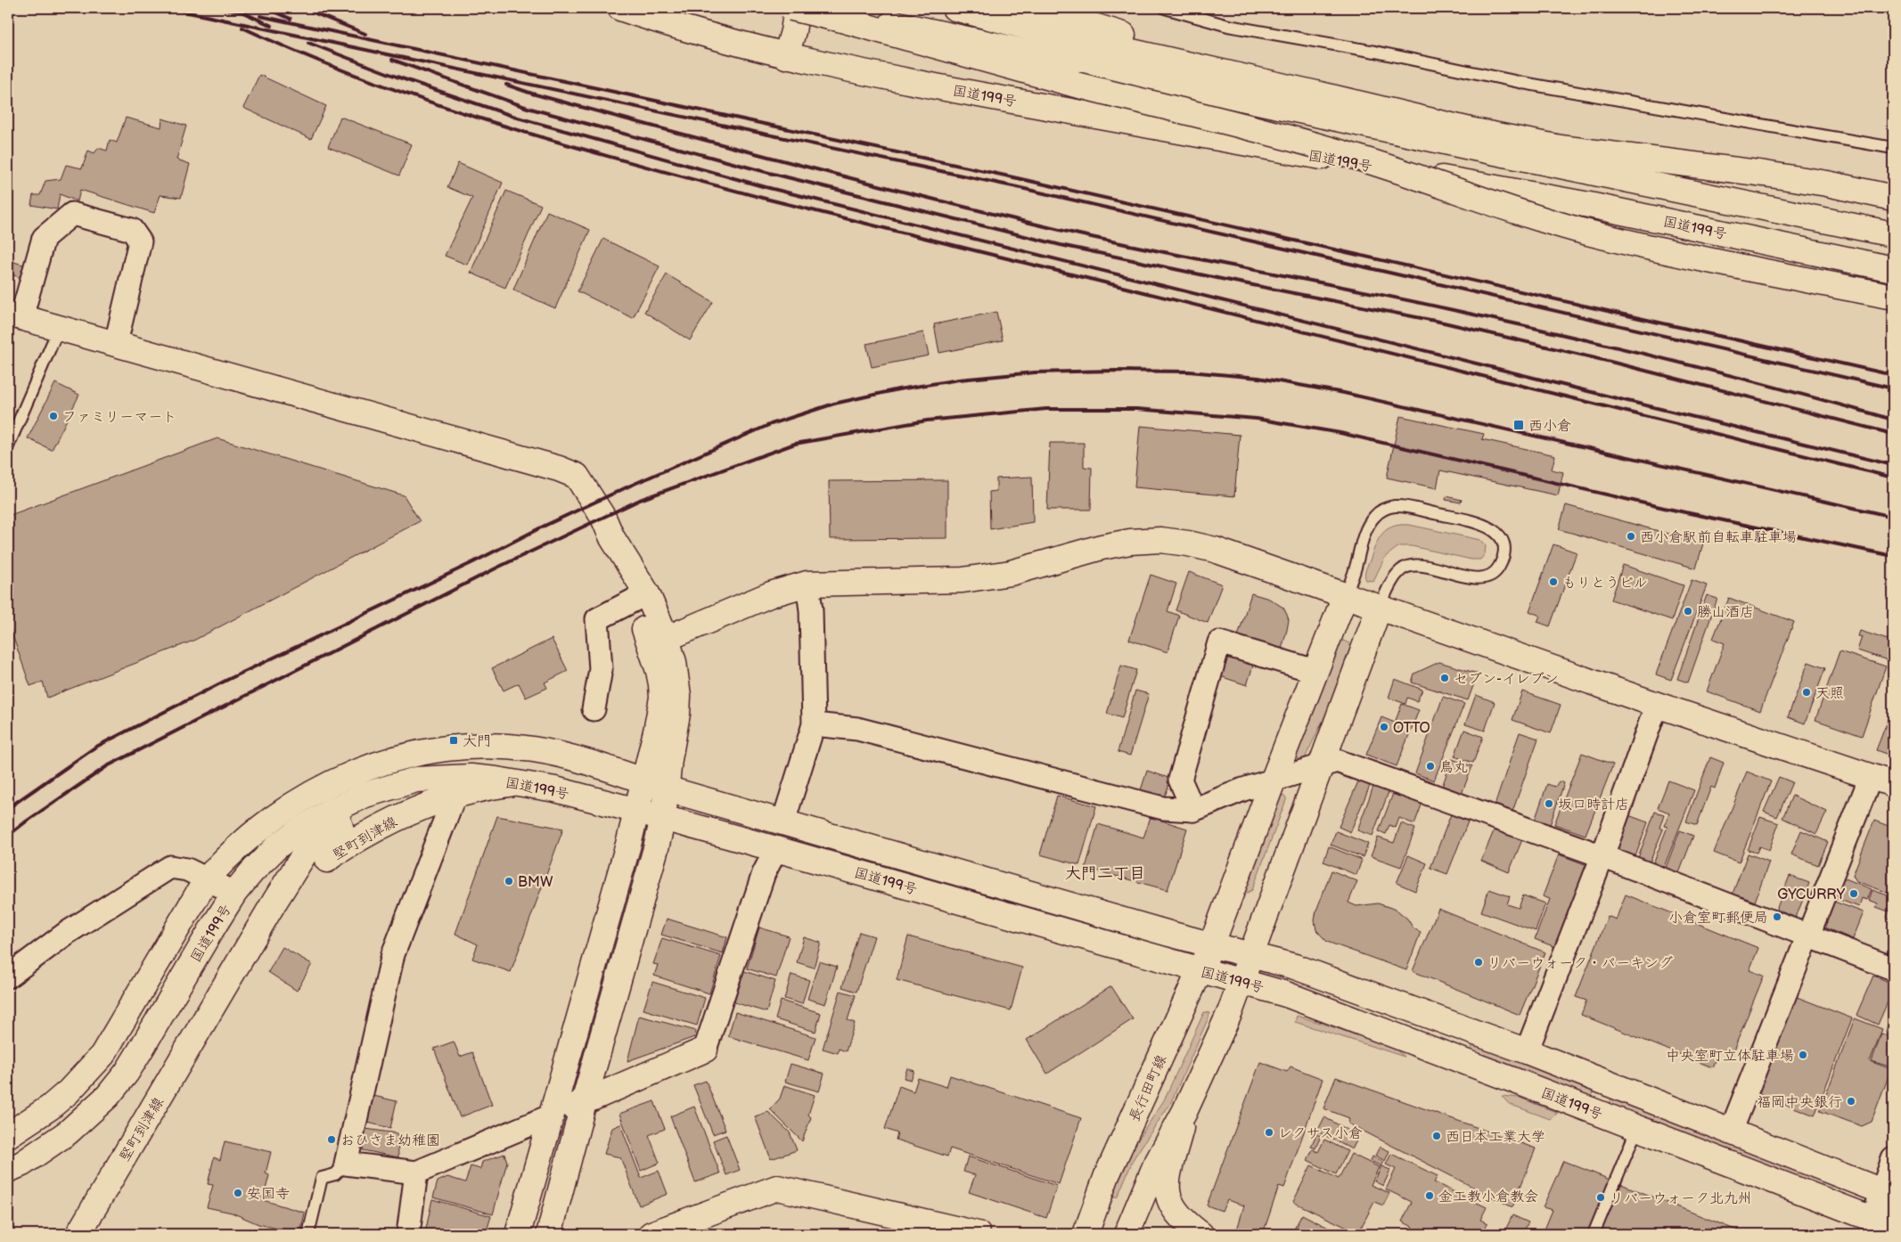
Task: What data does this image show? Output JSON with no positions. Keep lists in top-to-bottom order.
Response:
{
  "streets": {
    "main road": ["国道199号", "堅町到津線", "長行田町線"]
  },
  "crossings": [
    ["国道199号", "堅町到津線"],
    ["国道199号", "長行田町線"]
  ],
  "districts": ["大門二丁目"],
  "places": {
    "other": [
      "ファミリーマート",
      "西小倉駅前自転車駐車場",
      "もりとうビル",
      "勝山酒店",
      "セブン-イレブン",
      "天照",
      "OTTO",
      "鳥丸",
      "坂口時計店",
      "BMW",
      "GYCURRY",
      "小倉室町郵便局",
      "リバーウォーク・パーキング",
      "中央室町立体駐車場",
      "福岡中央銀行",
      "レクサス小倉",
      "西日本工業大学",
      "おひさま幼稚園",
      "安国寺",
      "金工教小倉教会",
      "リバーウォーク北九州"
    ],
    "transit": ["西小倉", "大門"]
  }
}
